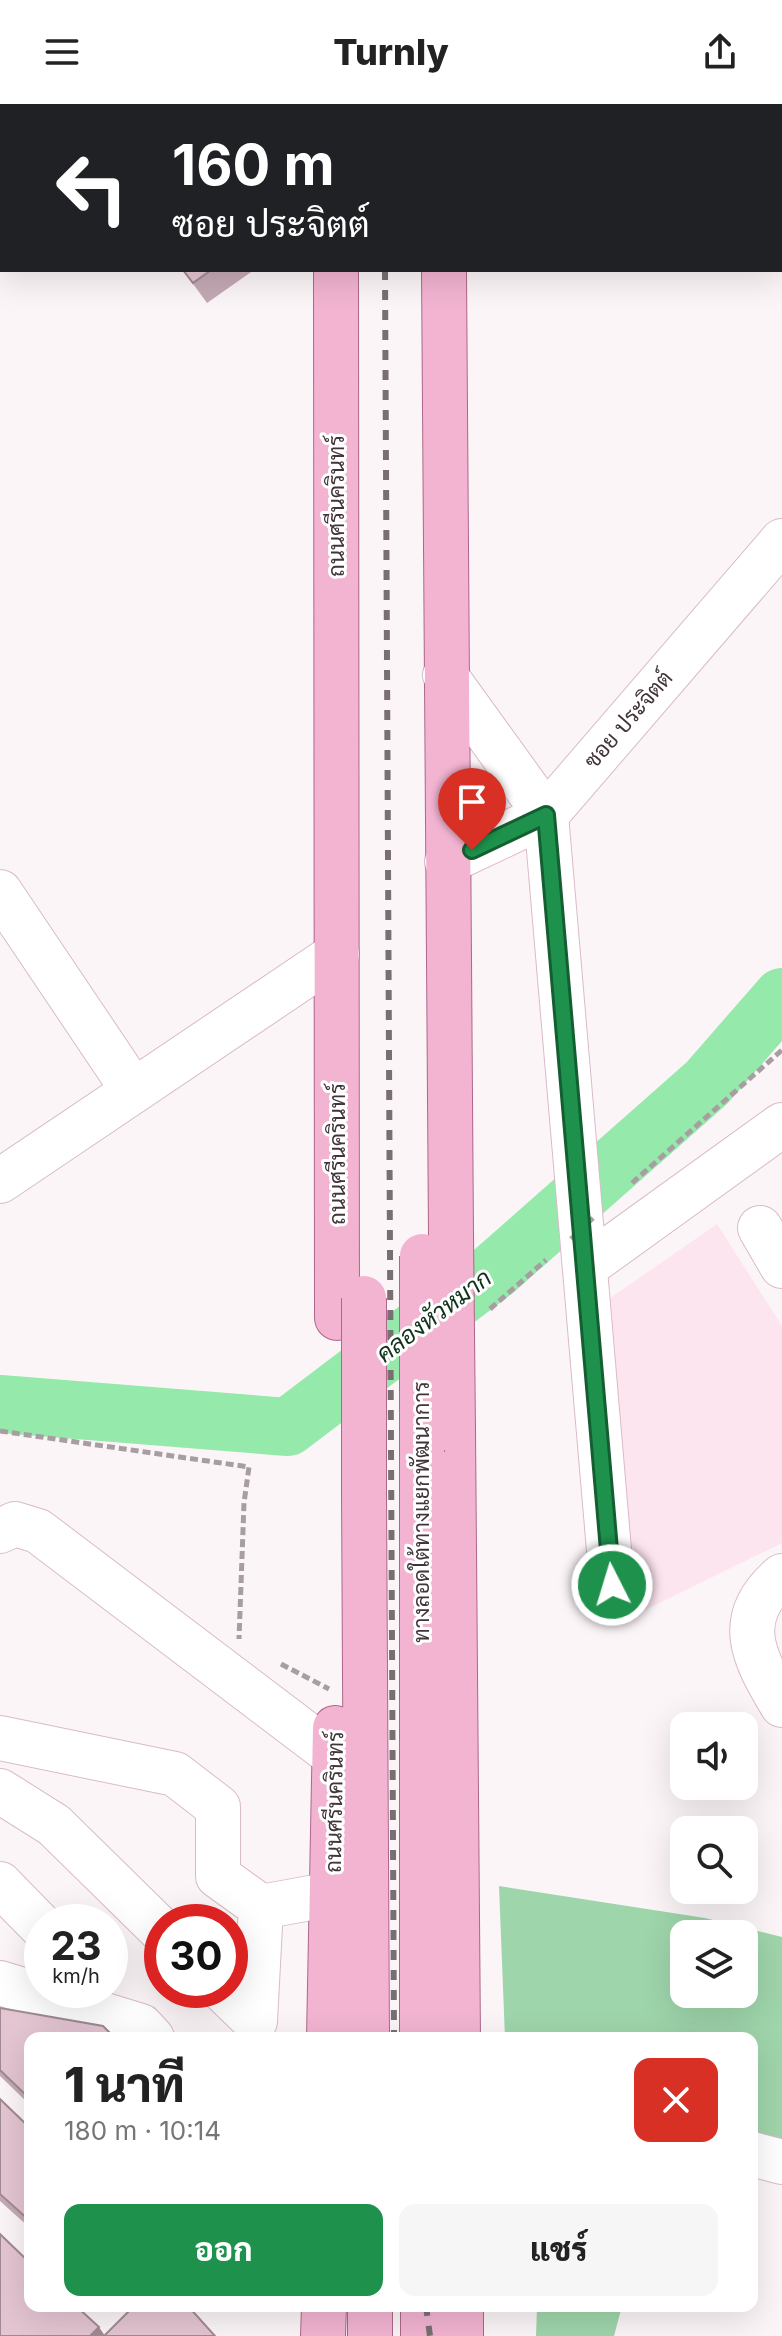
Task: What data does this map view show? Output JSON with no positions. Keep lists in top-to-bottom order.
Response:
{
  "streets": {
    "main road": ["ถนนศรีนครินทร์", "ทางลอดใต้ทางแยกพัฒนาการ"],
    "street": ["ซอย ประจิตต์"]
  },
  "water": ["คลองหัวหมาก"],
  "page": {
    "header": "Turnly",
    "turn": ["160 m", "ซอย ประจิตต์"],
    "speed": "23 km/h",
    "limit": "30",
    "heading": ["1 นาที", "180 m · 10:14"],
    "buttons": ["ออก", "แชร์"]
  }
}
